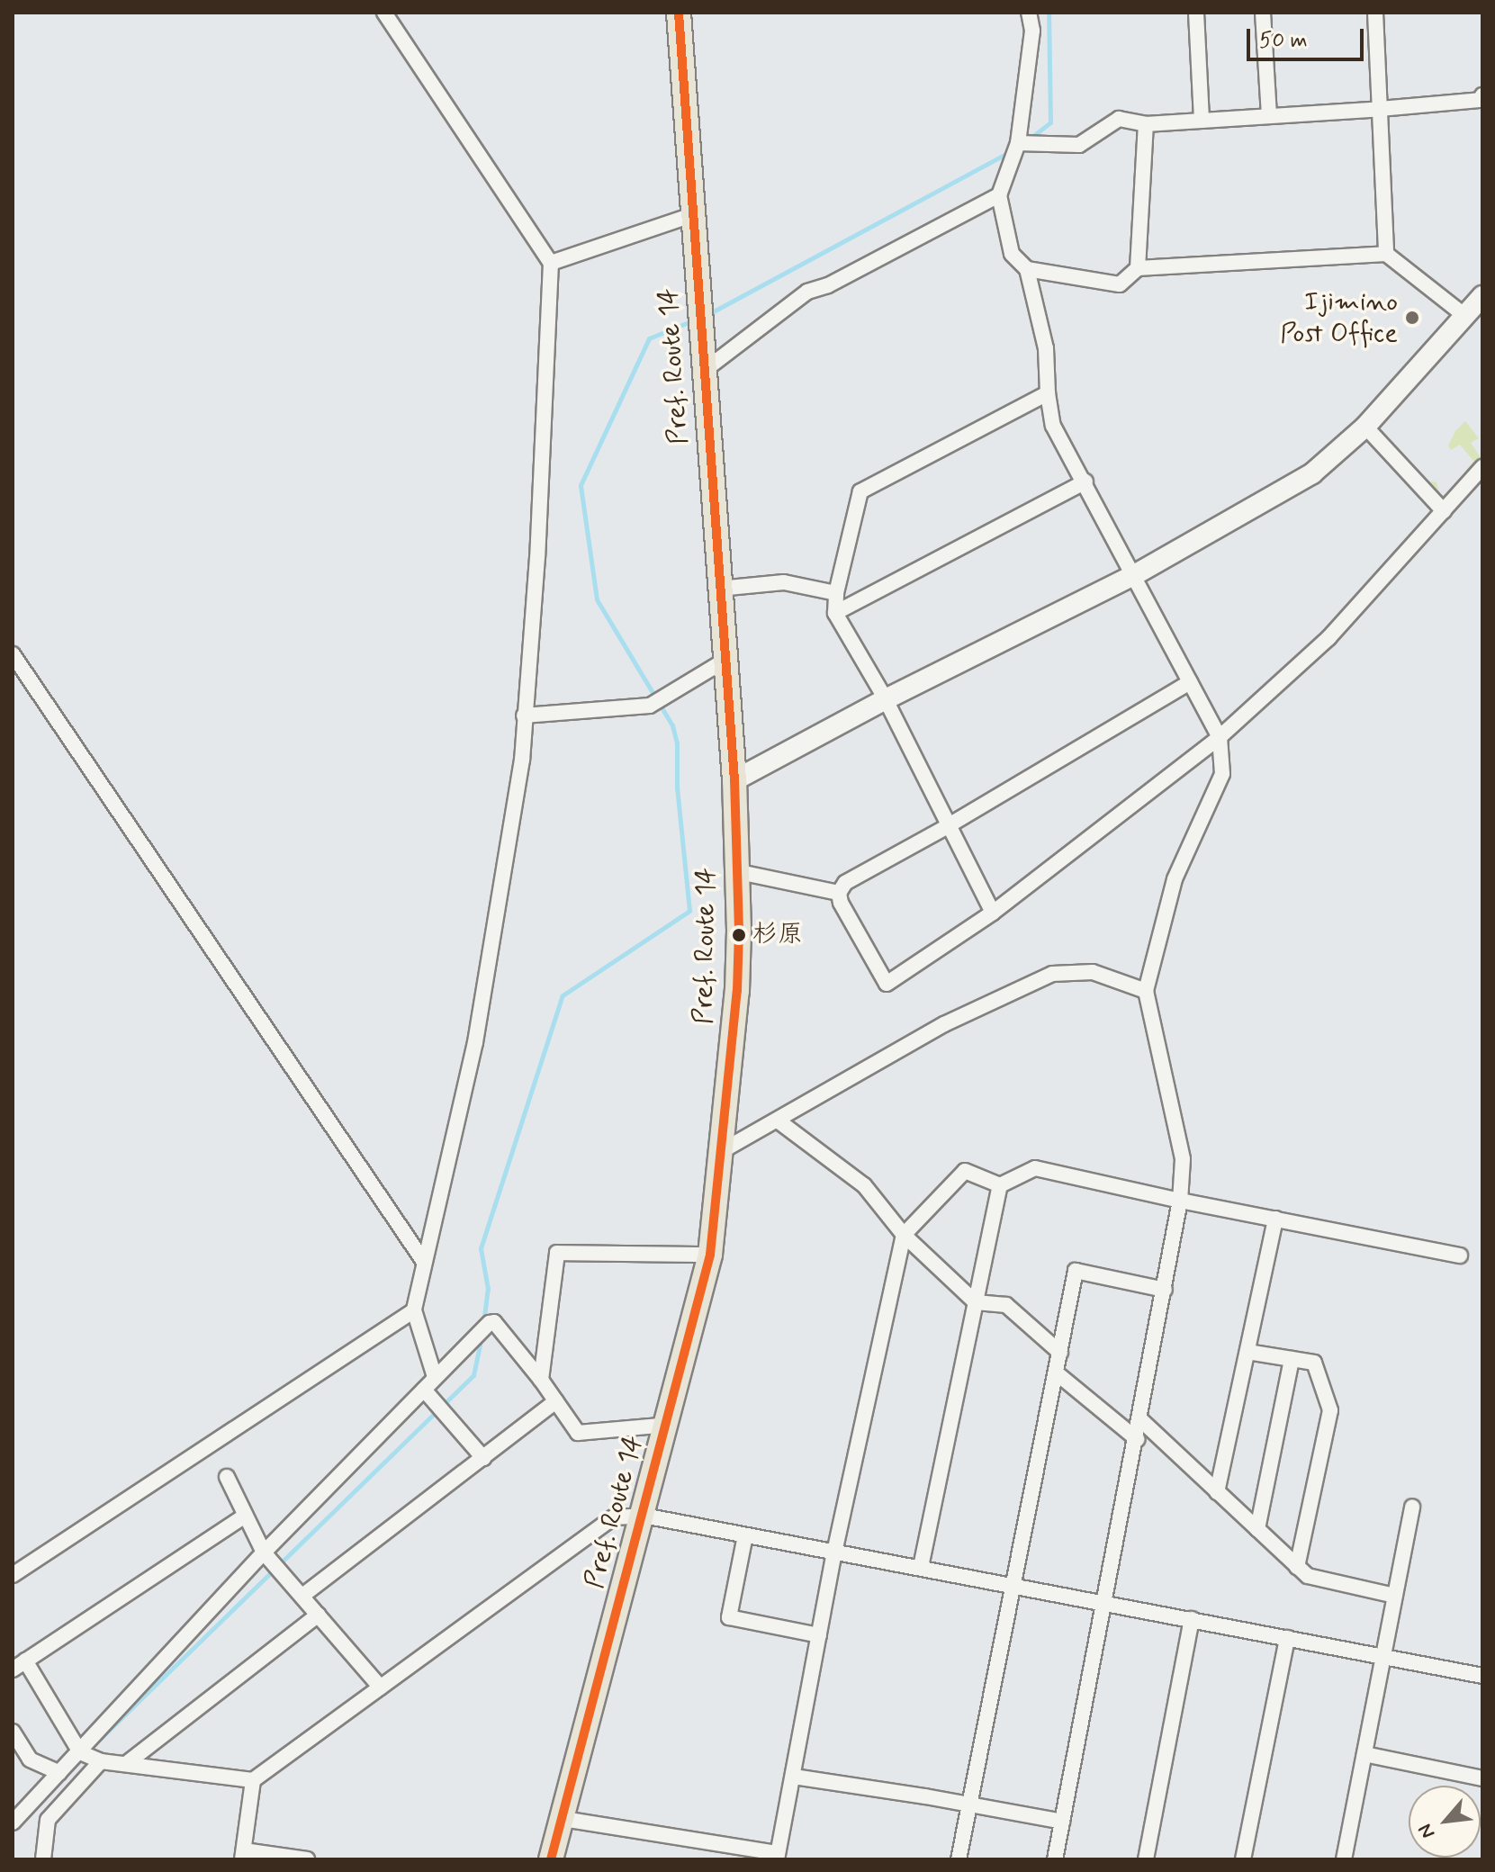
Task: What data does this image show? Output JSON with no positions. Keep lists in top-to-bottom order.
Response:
{
  "streets": {
    "main road": ["Pref. Route 14"]
  },
  "places": ["Ijimino Post Office", "杉原"],
  "scale_bar": "50 m",
  "north": "bottom left"
}
